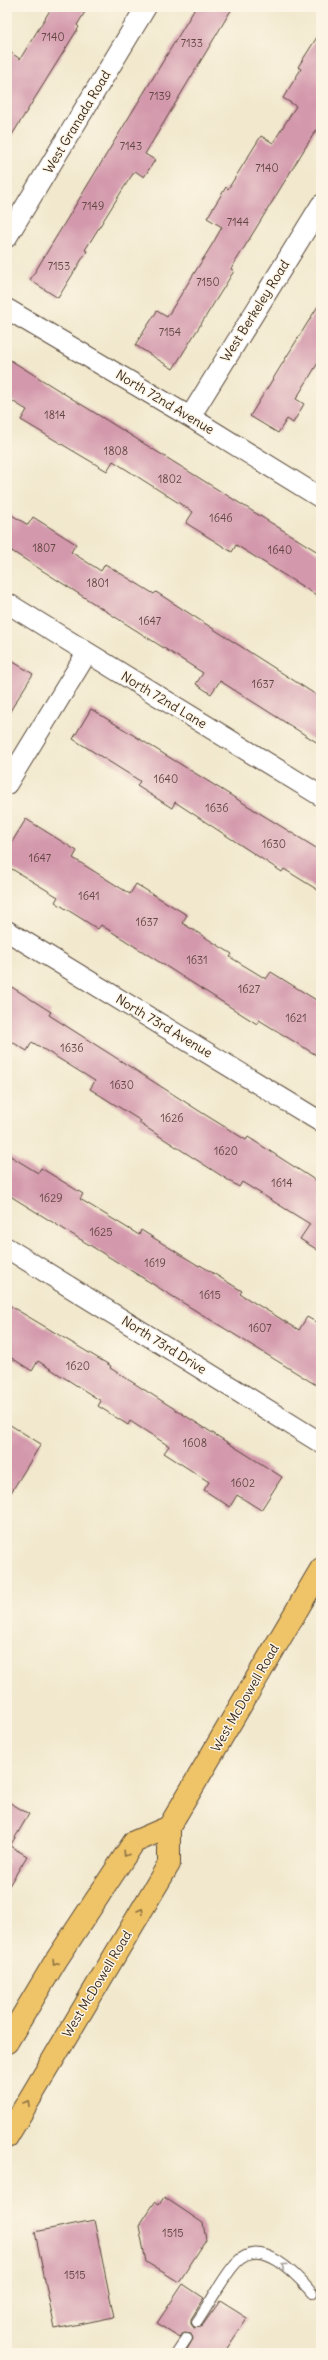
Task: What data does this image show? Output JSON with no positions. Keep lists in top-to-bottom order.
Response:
{
  "streets": {
    "main road": ["West McDowell Road"],
    "street": [
      "West Granada Road",
      "West Berkeley Road",
      "North 72nd Avenue",
      "North 72nd Lane",
      "North 73rd Avenue",
      "North 73rd Drive"
    ]
  },
  "crossings": [
    ["West Berkeley Road", "North 72nd Avenue"]
  ],
  "house_numbers": [
    "7140",
    "7133",
    "7139",
    "7143",
    "7140",
    "7149",
    "7144",
    "7153",
    "7150",
    "7154",
    "1814",
    "1808",
    "1802",
    "1646",
    "1807",
    "1640",
    "1801",
    "1647",
    "1637",
    "1640",
    "1636",
    "1630",
    "1647",
    "1641",
    "1637",
    "1631",
    "1627",
    "1621",
    "1636",
    "1630",
    "1626",
    "1620",
    "1614",
    "1629",
    "1625",
    "1619",
    "1615",
    "1607",
    "1620",
    "1608",
    "1602",
    "1515",
    "1515"
  ]
}
